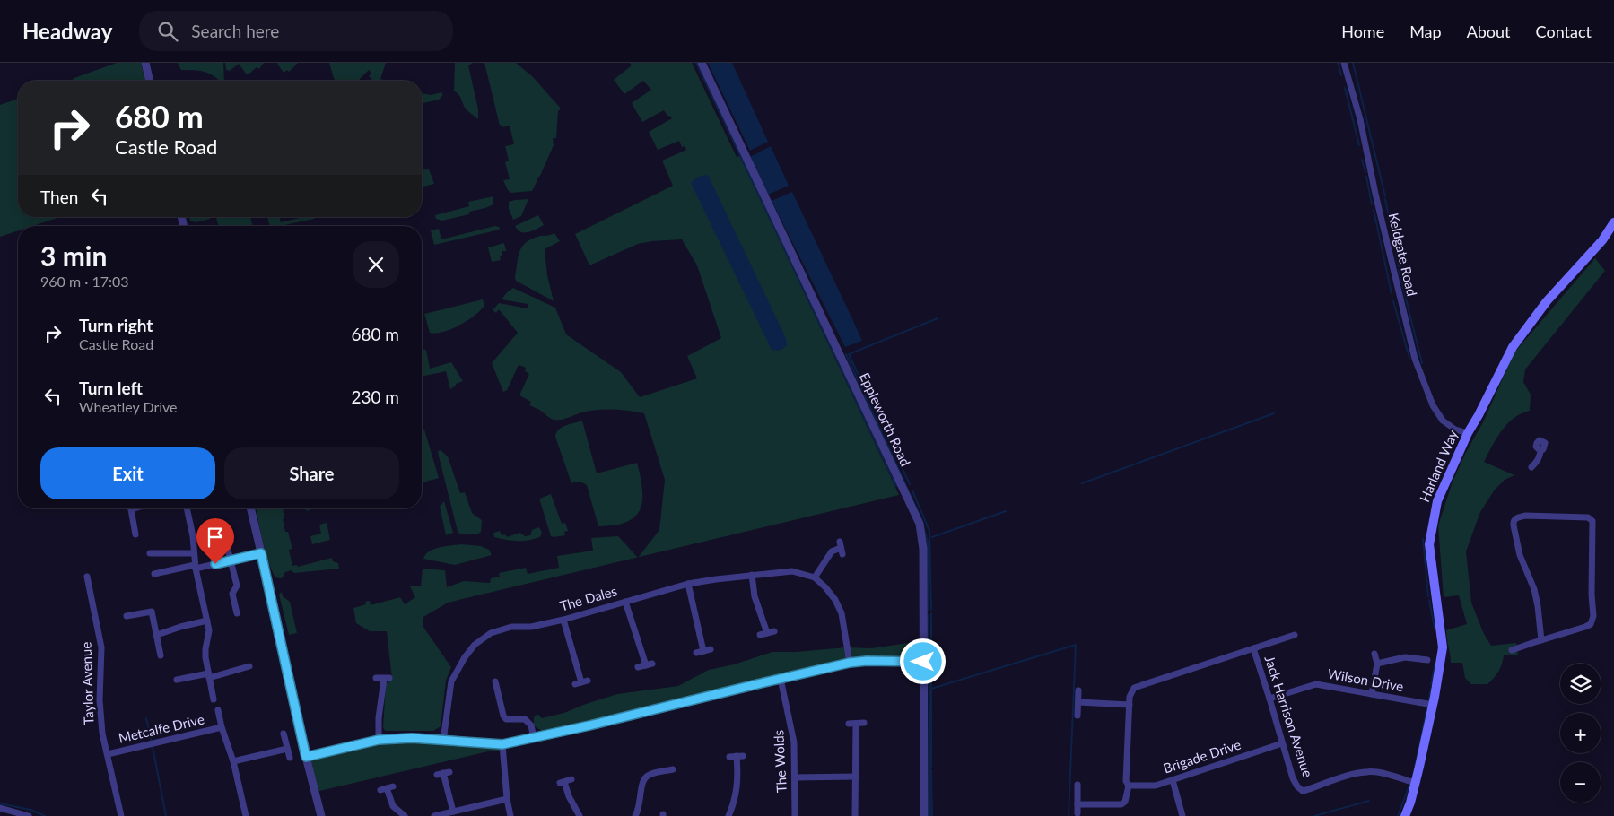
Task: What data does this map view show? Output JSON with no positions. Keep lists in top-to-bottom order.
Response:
{
  "streets": {
    "main road": ["Harland Way"],
    "street": [
      "Keldgate Road",
      "Eppleworth Road",
      "The Dales",
      "Wilson Drive",
      "Taylor Avenue",
      "Jack Harrison Avenue",
      "Metcalfe Drive",
      "Brigade Drive",
      "The Wolds"
    ]
  },
  "crossings": [
    ["Keldgate Road", "Harland Way"],
    ["Harland Way", "Wilson Drive"],
    ["Harland Way", "Jack Harrison Avenue"],
    ["Wilson Drive", "Jack Harrison Avenue"],
    ["Taylor Avenue", "Metcalfe Drive"],
    ["Jack Harrison Avenue", "Brigade Drive"]
  ],
  "page": {
    "header": "Headway",
    "search": "Search here",
    "nav": [
      "Home",
      "Map",
      "About",
      "Contact"
    ],
    "turn": ["680 m", "Castle Road"],
    "then": "Then",
    "heading": ["3 min", "960 m · 17:03"],
    "list": [
      {
        "name": "Turn right",
        "note": "Castle Road",
        "value": "680 m"
      },
      {
        "name": "Turn left",
        "note": "Wheatley Drive",
        "value": "230 m"
      }
    ],
    "buttons": ["Exit", "Share"],
    "map_buttons": ["+", "−"]
  }
}
